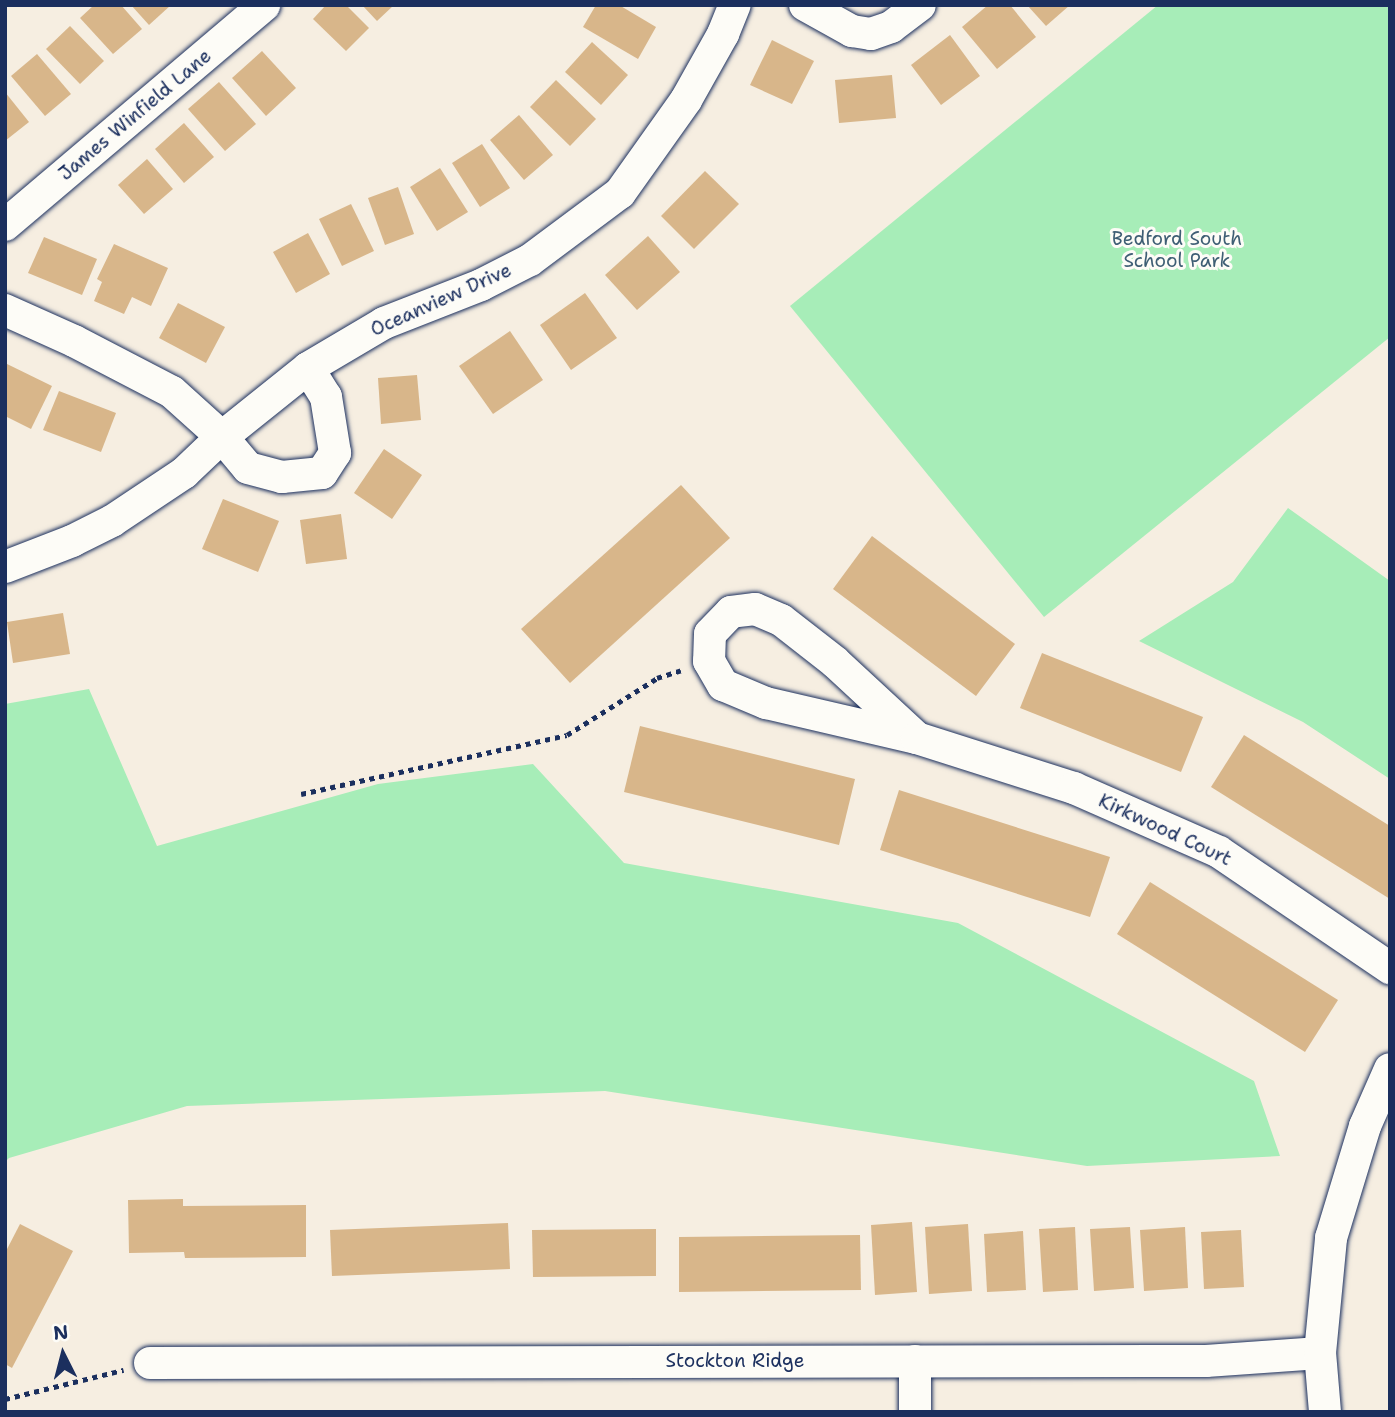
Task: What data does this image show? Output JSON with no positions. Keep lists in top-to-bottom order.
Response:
{
  "streets": {
    "street": [
      "James Winfield Lane",
      "Oceanview Drive",
      "Kirkwood Court",
      "Stockton Ridge"
    ]
  },
  "parks": ["Bedford South School Park"],
  "north": "top"
}
